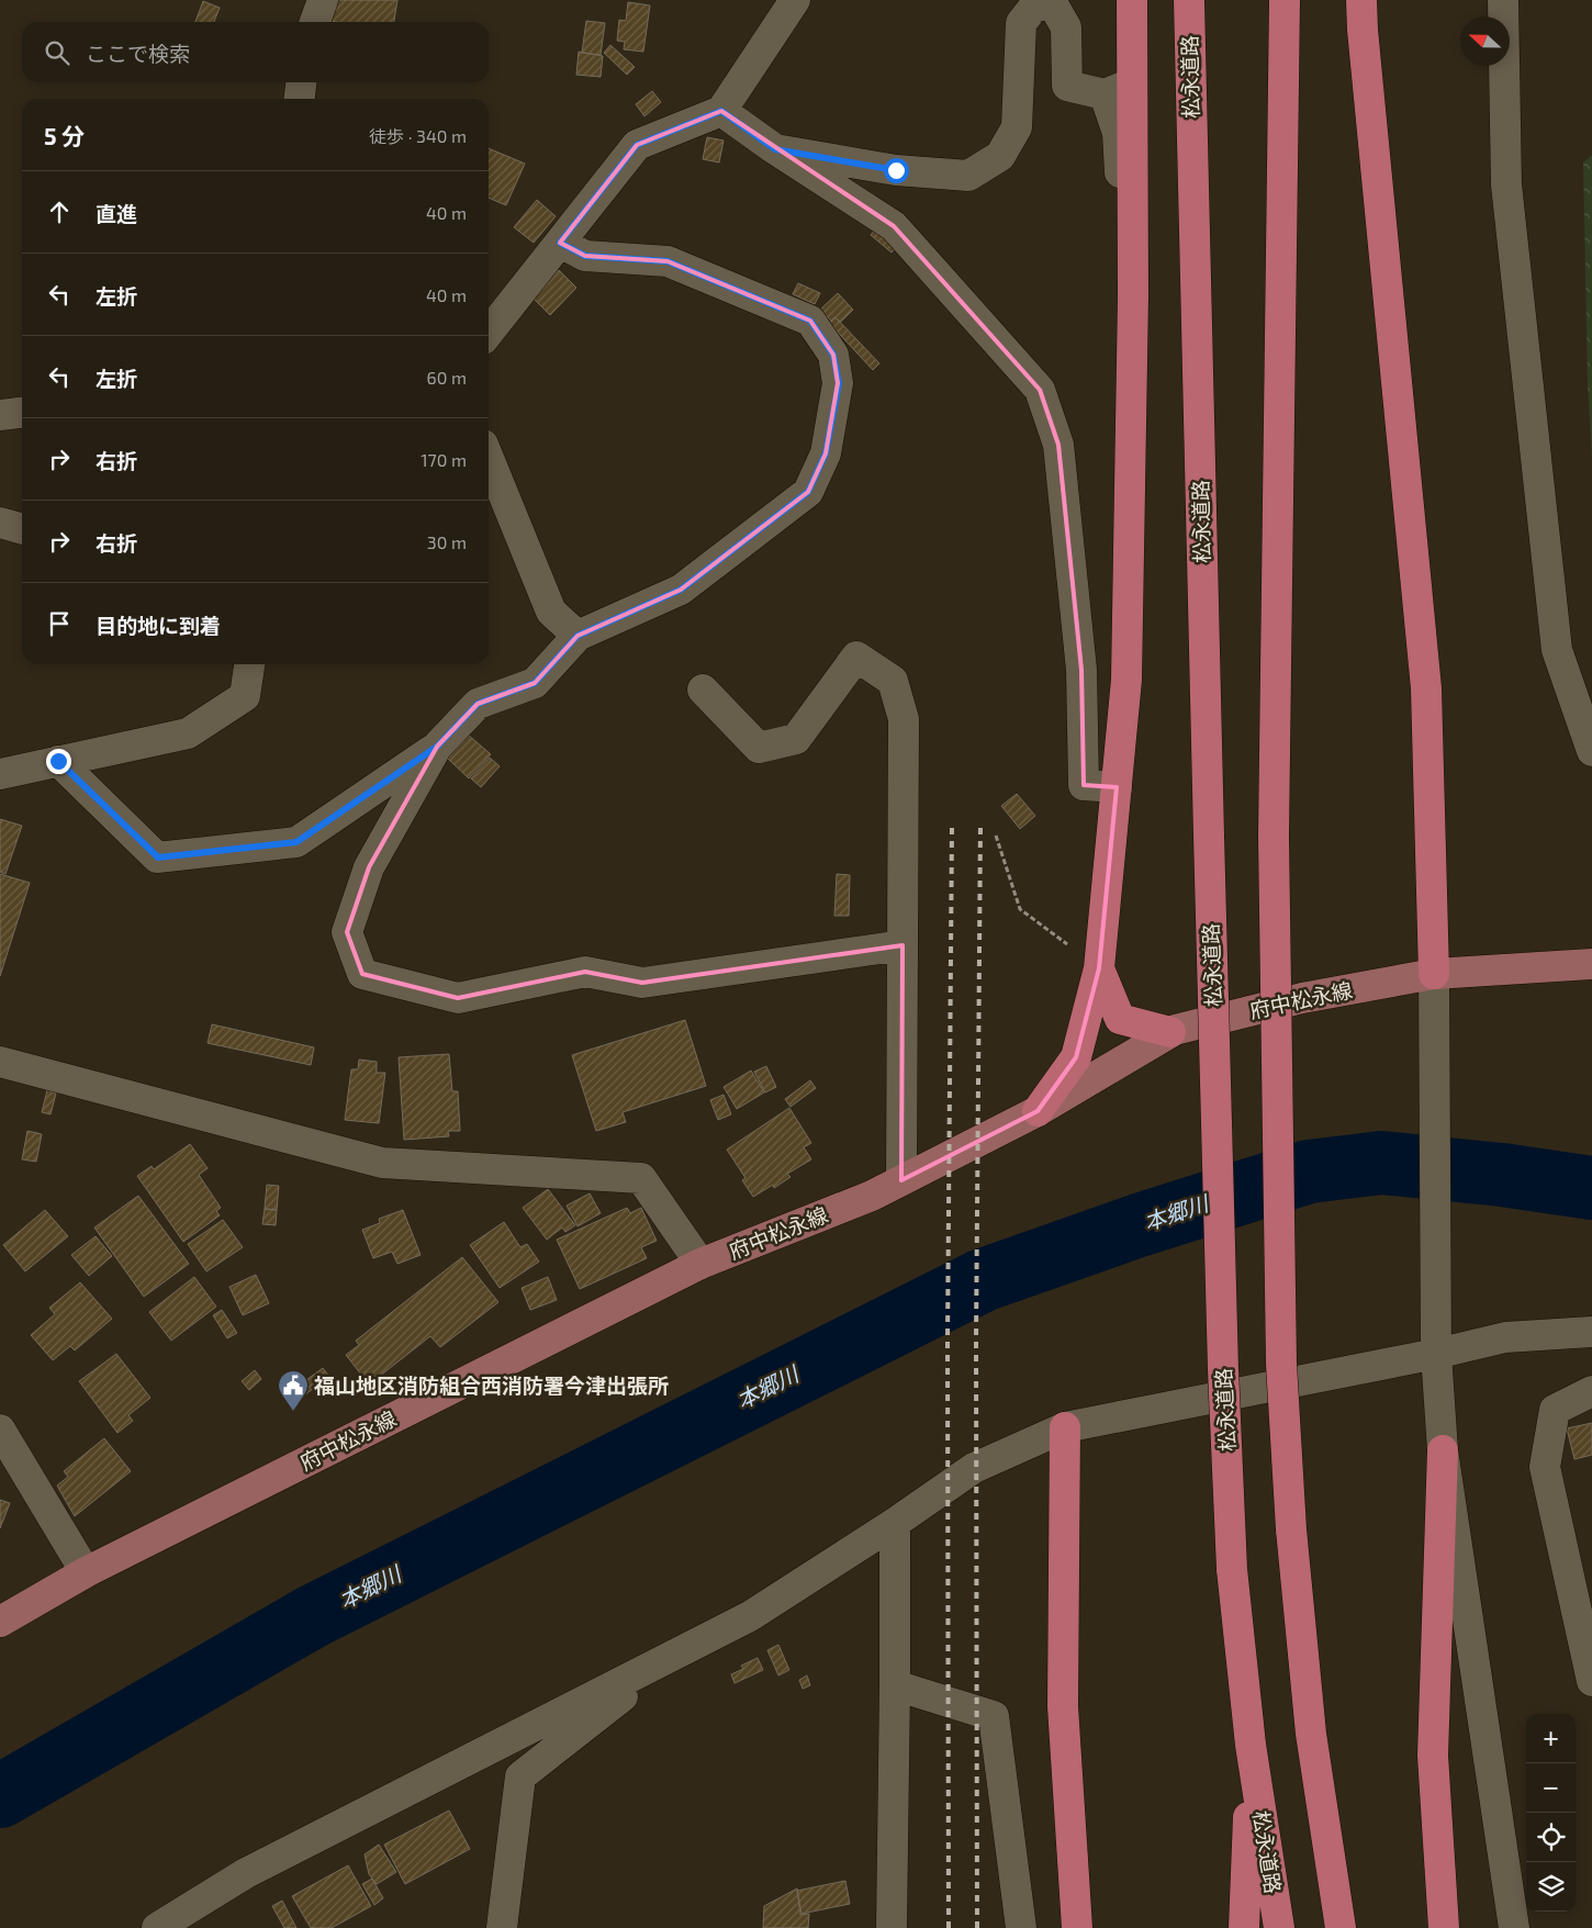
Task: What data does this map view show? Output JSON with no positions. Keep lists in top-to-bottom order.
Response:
{
  "streets": {
    "highway": ["松永道路"],
    "main road": ["府中松永線"]
  },
  "water": ["本郷川"],
  "places": {
    "public building": ["福山地区消防組合西消防署今津出張所"]
  },
  "north": "left",
  "page": {
    "search": "ここで検索",
    "heading": ["5 分", "徒歩 · 340 m"],
    "list": [
      ["直進", "40 m"],
      ["左折", "40 m"],
      ["左折", "60 m"],
      ["右折", "170 m"],
      ["右折", "30 m"],
      "目的地に到着"
    ],
    "map_buttons": ["+", "−"]
  }
}
